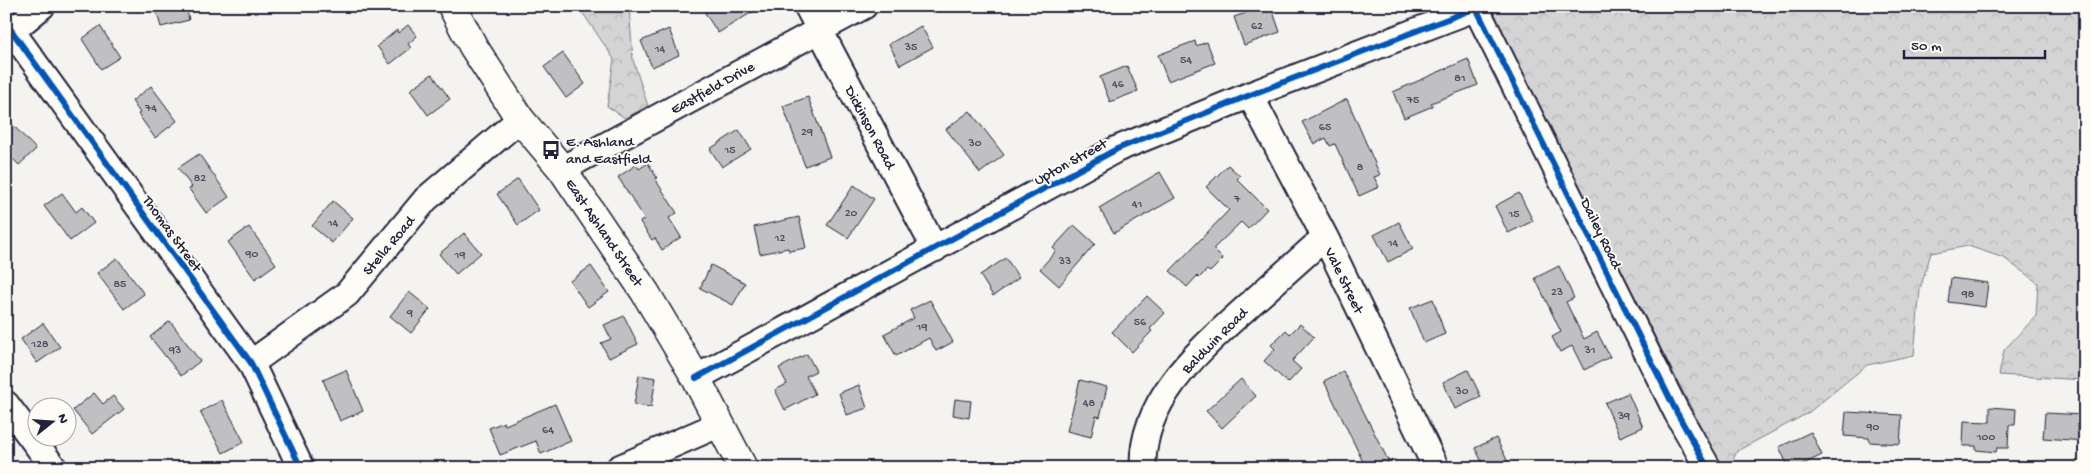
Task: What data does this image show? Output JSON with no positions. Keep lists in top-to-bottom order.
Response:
{
  "streets": {
    "main road": ["East Ashland Street"],
    "street": [
      "Eastfield Drive",
      "Dickinson Road",
      "Upton Street",
      "Thomas Street",
      "Dailey Road",
      "Stella Road",
      "Vale Street",
      "Baldwin Road"
    ]
  },
  "crossings": [
    ["Eastfield Drive", "Dickinson Road"],
    ["Eastfield Drive", "East Ashland Street"],
    ["Dickinson Road", "Upton Street"],
    ["Upton Street", "East Ashland Street"],
    ["Upton Street", "Dailey Road"],
    ["Upton Street", "Vale Street"],
    ["East Ashland Street", "Stella Road"],
    ["Thomas Street", "Stella Road"],
    ["Vale Street", "Baldwin Road"]
  ],
  "places": {
    "bus stop": ["E. Ashland and Eastfield"]
  },
  "house_numbers": [
    "62",
    "35",
    "14",
    "54",
    "81",
    "46",
    "75",
    "74",
    "65",
    "29",
    "30",
    "15",
    "8",
    "82",
    "7",
    "41",
    "20",
    "15",
    "14",
    "12",
    "14",
    "90",
    "19",
    "33",
    "85",
    "23",
    "98",
    "9",
    "56",
    "19",
    "128",
    "93",
    "31",
    "30",
    "48",
    "39",
    "90",
    "64",
    "100"
  ],
  "scale_bar": "50 m",
  "north": "right"
}
